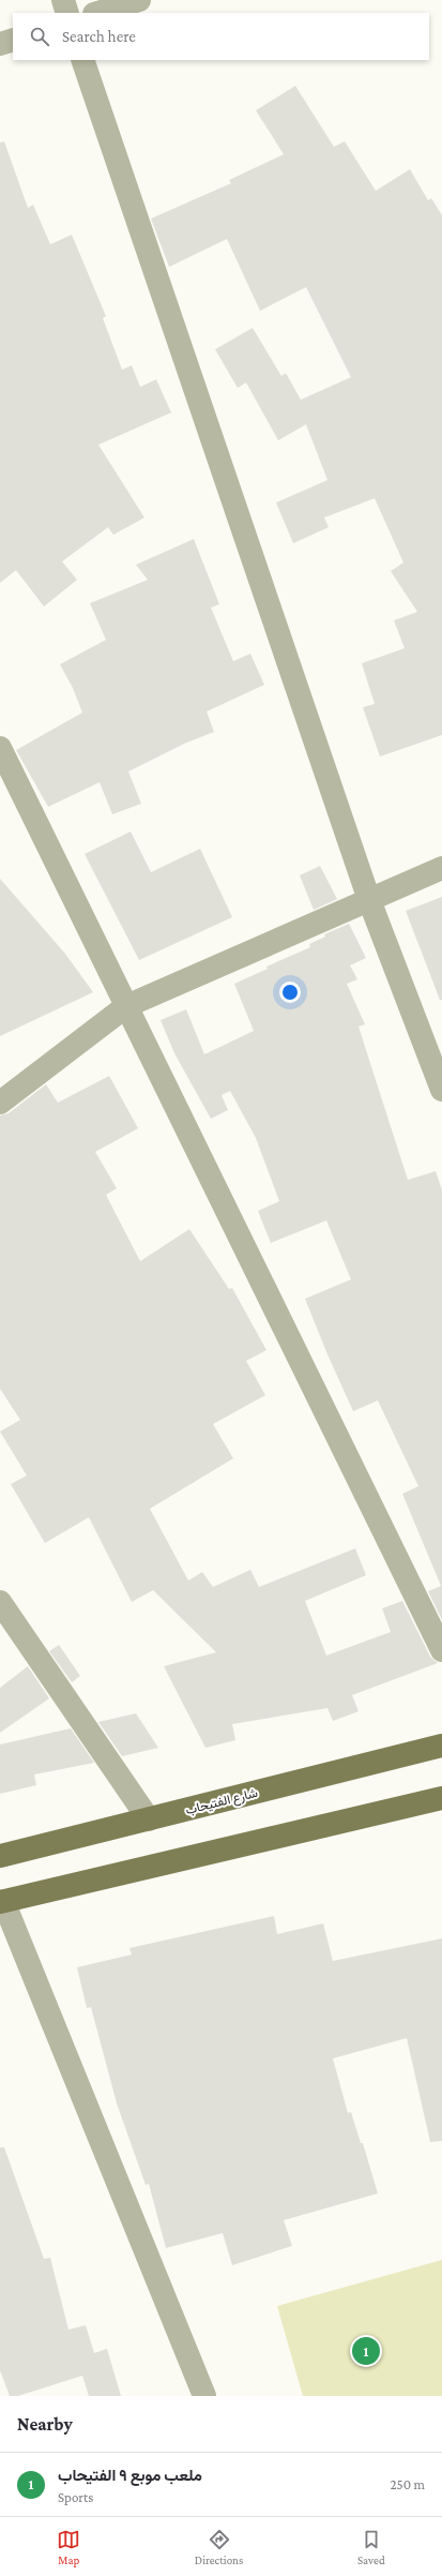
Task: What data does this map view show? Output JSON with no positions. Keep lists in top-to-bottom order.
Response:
{
  "streets": {
    "main road": ["شارع الفتيحاب"]
  },
  "page": {
    "search": "Search here",
    "pins": "1",
    "heading": "Nearby",
    "list": [
      {
        "mark": "1",
        "name": "ملعب موبع ٩ الفتيحاب",
        "note": "Sports",
        "value": "250 m"
      }
    ],
    "nav": ["Map", "Directions", "Saved"]
  }
}
